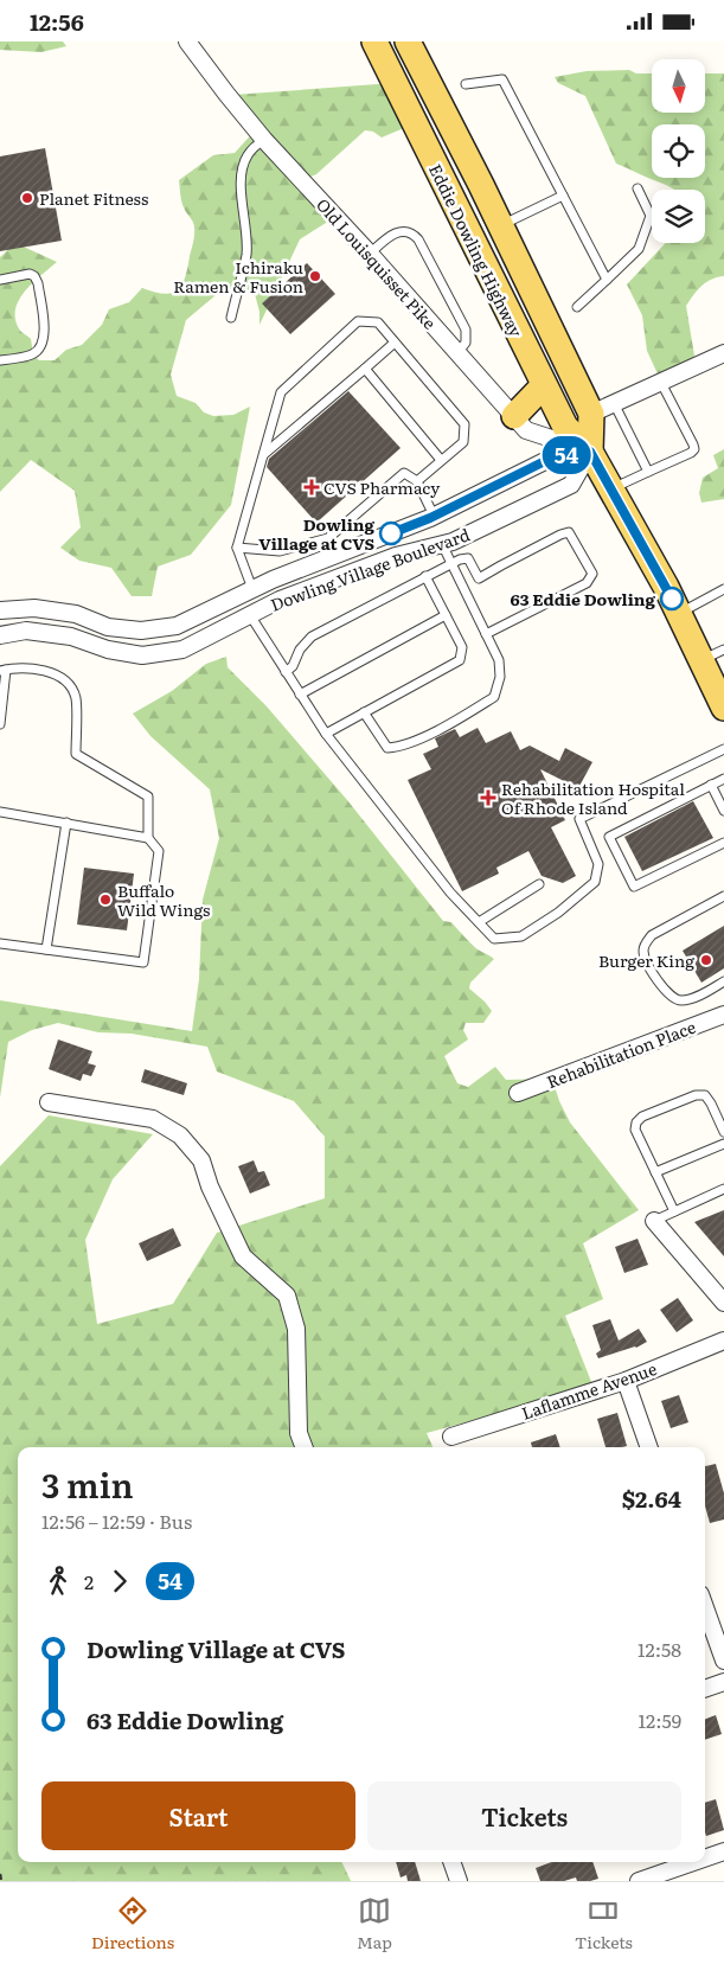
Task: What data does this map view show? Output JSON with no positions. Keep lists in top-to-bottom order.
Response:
{
  "streets": {
    "main road": ["Eddie Dowling Highway"],
    "street": [
      "Old Louisquisset Pike",
      "Dowling Village Boulevard",
      "Rehabilitation Place",
      "Laflamme Avenue"
    ]
  },
  "crossings": [
    ["Eddie Dowling Highway", "Old Louisquisset Pike"],
    ["Eddie Dowling Highway", "Dowling Village Boulevard"],
    ["Old Louisquisset Pike", "Dowling Village Boulevard"]
  ],
  "places": {
    "other": [
      "Planet Fitness",
      "Ichiraku Ramen & Fusion",
      "Dowling Village at CVS",
      "63 Eddie Dowling",
      "Buffalo Wild Wings",
      "Burger King"
    ],
    "health": ["CVS Pharmacy", "Rehabilitation Hospital Of Rhode Island"]
  },
  "lines": ["bus line 54"],
  "north": "bottom",
  "page": {
    "status": "12:56",
    "on_map": "54",
    "heading": ["3 min", "12:56 – 12:59 · Bus", "$2.64"],
    "legs": ["2", "54"],
    "list": [
      {
        "name": "Dowling Village at CVS",
        "value": "12:58"
      },
      {
        "name": "63 Eddie Dowling",
        "value": "12:59"
      }
    ],
    "buttons": ["Start", "Tickets"],
    "tabs": ["Directions", "Map", "Tickets"]
  }
}
